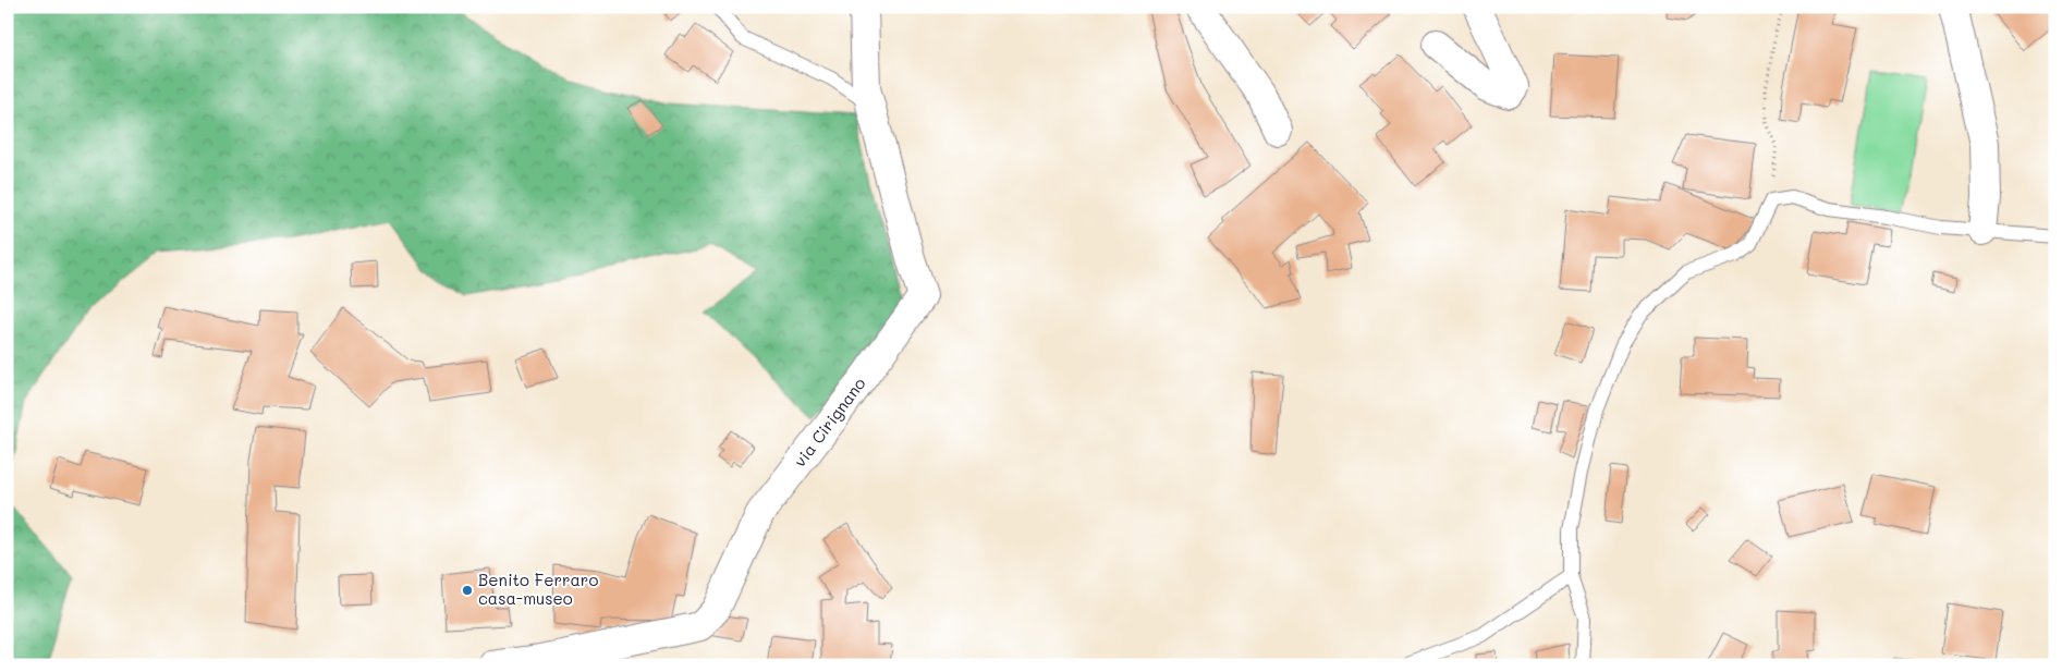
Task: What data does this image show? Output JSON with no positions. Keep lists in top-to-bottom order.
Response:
{
  "streets": {
    "street": ["via Cirignano"]
  },
  "places": ["Benito Ferraro casa-museo"]
}
